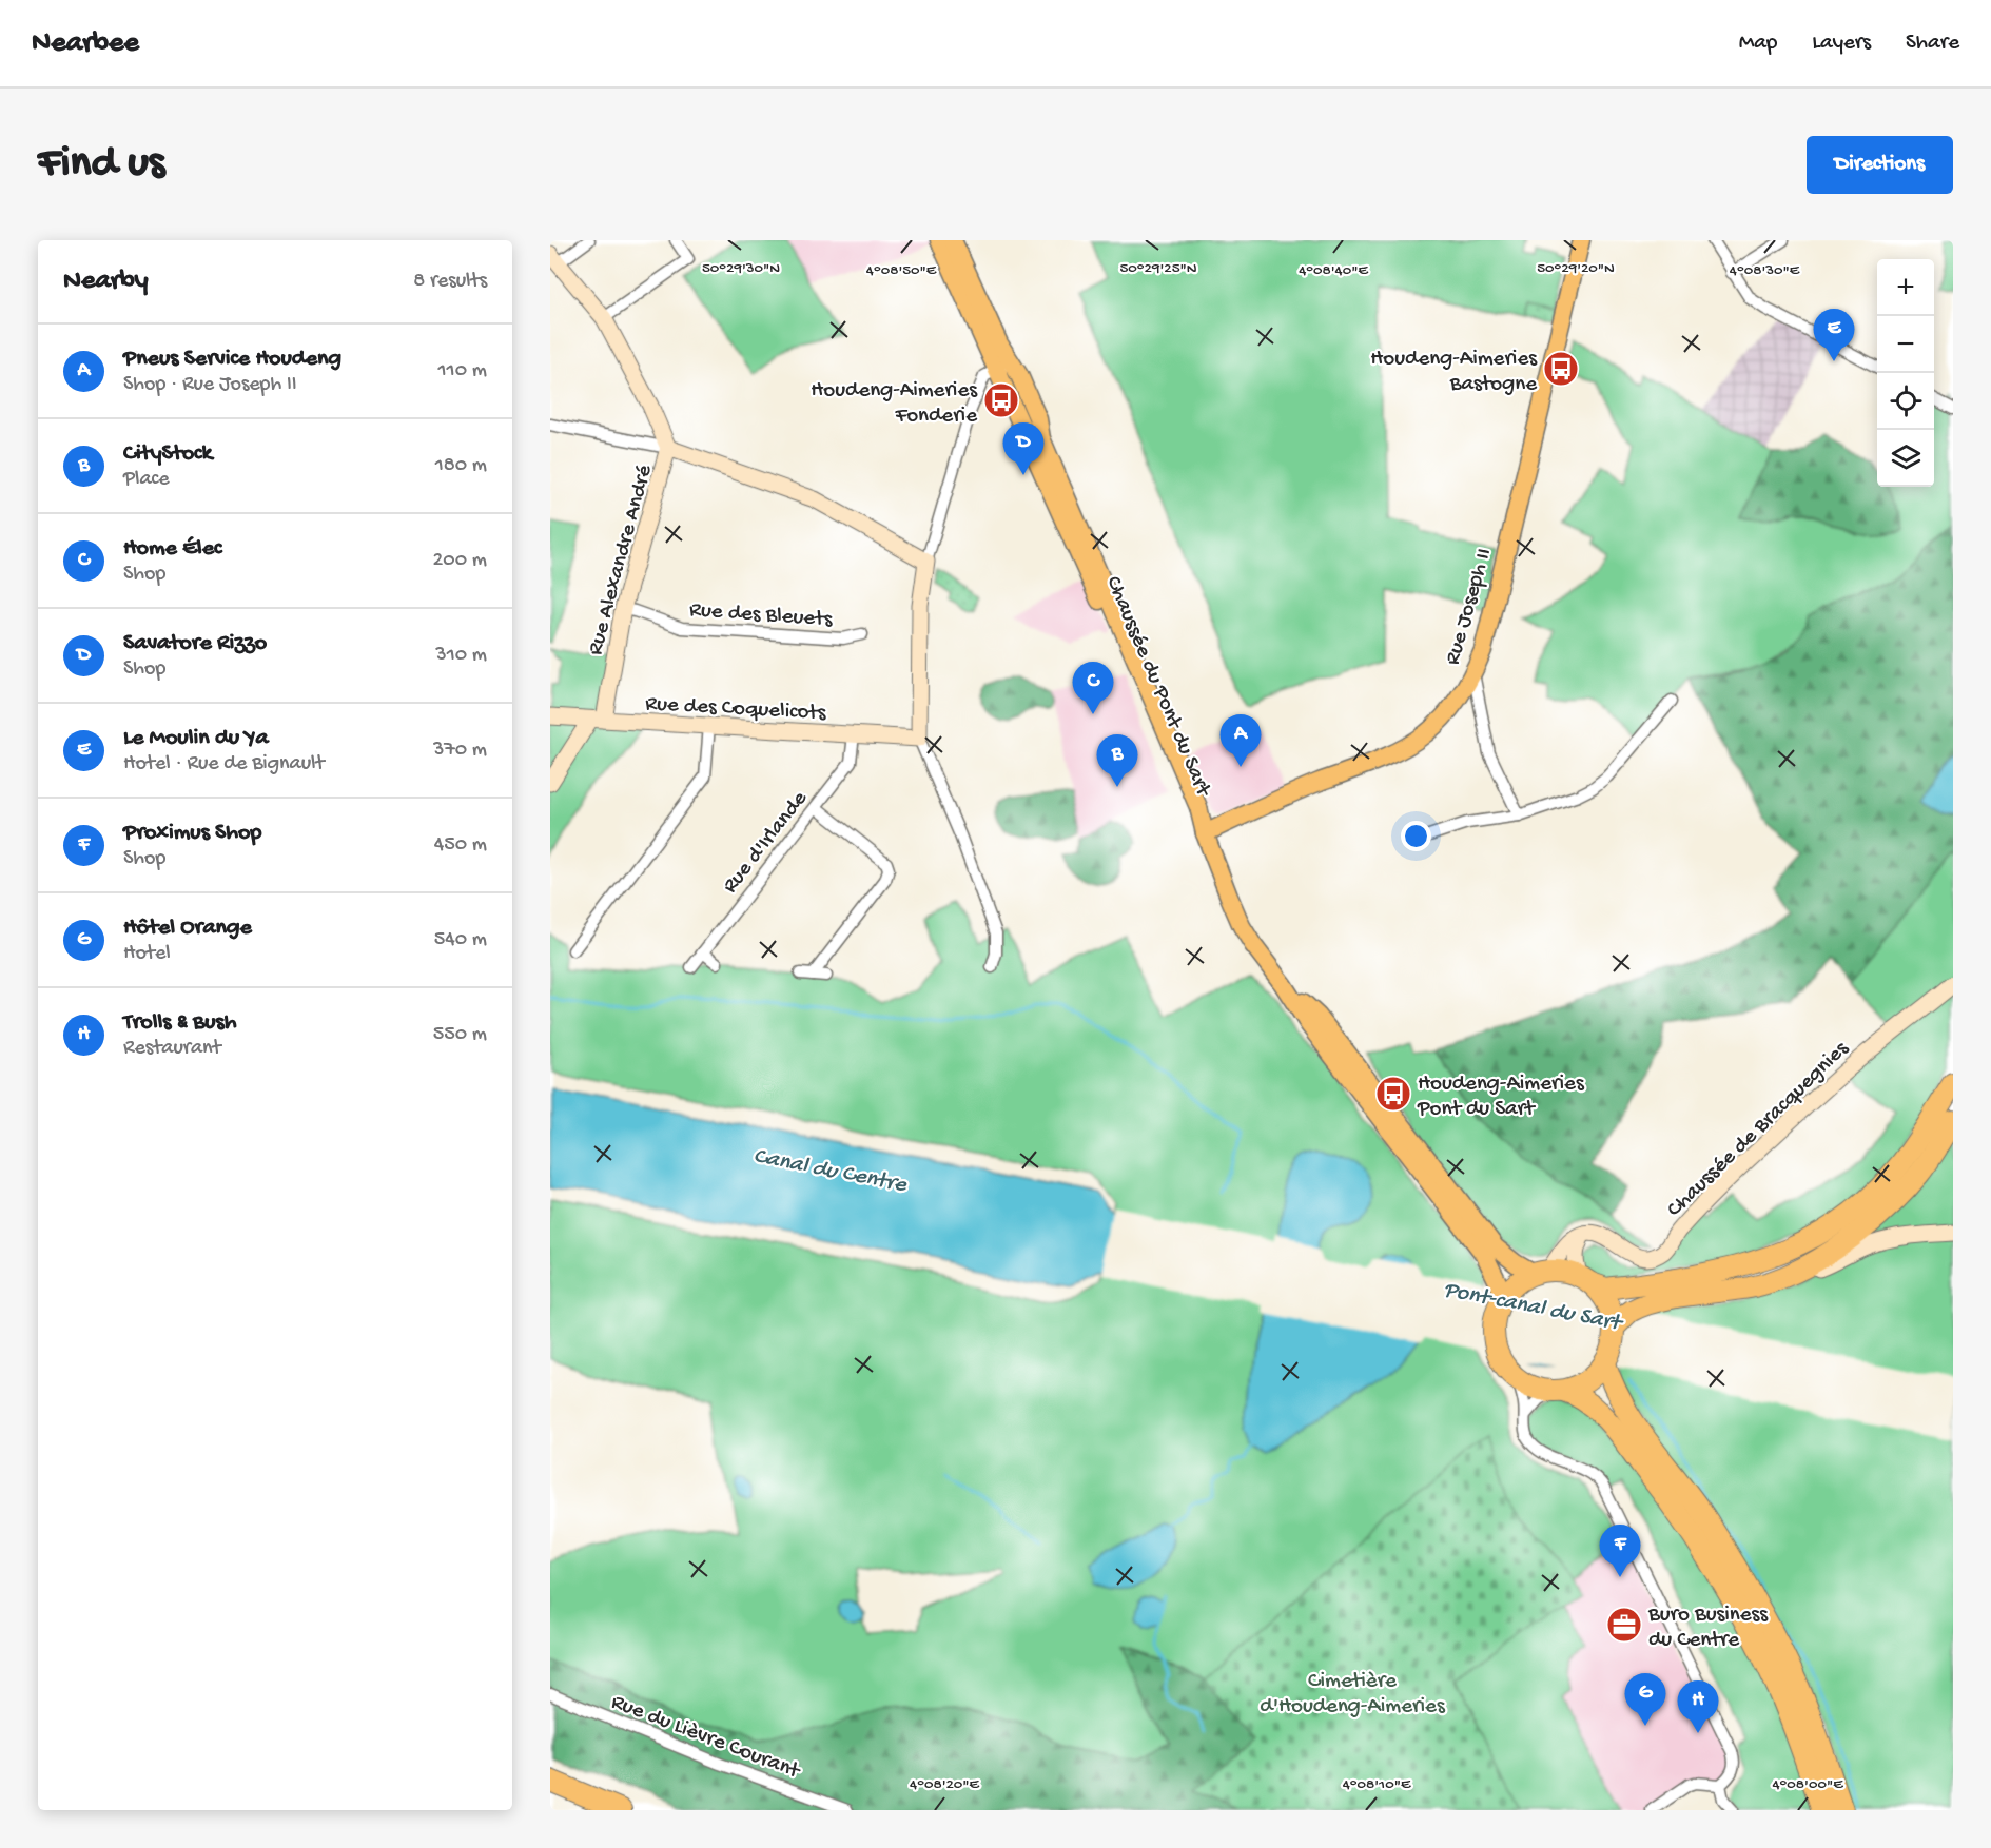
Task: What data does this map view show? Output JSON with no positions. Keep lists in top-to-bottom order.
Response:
{
  "streets": {
    "main road": ["Rue Joseph II", "Chaussée du Pont du Sart"],
    "street": [
      "Rue Alexandre André",
      "Rue des Bleuets",
      "Rue des Coquelicots",
      "Rue d'Irlande",
      "Chaussée de Bracquegnies",
      "Rue du Lièvre Courant"
    ]
  },
  "crossings": [
    ["Rue Alexandre André", "Rue des Bleuets"],
    ["Rue Alexandre André", "Rue des Coquelicots"],
    ["Rue Joseph II", "Chaussée du Pont du Sart"],
    ["Rue des Coquelicots", "Rue d'Irlande"]
  ],
  "water": ["Canal du Centre", "Pont-canal du Sart"],
  "parks": ["Cimetière d'Houdeng-Aimeries"],
  "places": {
    "bus stop": ["Houdeng-Aimeries Bastogne", "Houdeng-Aimeries Fonderie", "Houdeng-Aimeries Pont du Sart"],
    "office": ["Buro Business du Centre"]
  },
  "page": {
    "header": "Nearbee",
    "nav": ["Map", "Layers", "Share"],
    "buttons": "Directions",
    "title": "Find us",
    "heading": ["Nearby", "8 results"],
    "map_buttons": ["+", "−"],
    "pins": [
      "E",
      "D",
      "C",
      "A",
      "B",
      "F",
      "G",
      "H"
    ],
    "list": [
      {
        "mark": "A",
        "name": "Pneus Service Houdeng",
        "note": "Shop · Rue Joseph II",
        "value": "110 m"
      },
      {
        "mark": "B",
        "name": "CityStock",
        "note": "Place",
        "value": "180 m"
      },
      {
        "mark": "C",
        "name": "Home Élec",
        "note": "Shop",
        "value": "200 m"
      },
      {
        "mark": "D",
        "name": "Savatore Rizzo",
        "note": "Shop",
        "value": "310 m"
      },
      {
        "mark": "E",
        "name": "Le Moulin du Ya",
        "note": "Hotel · Rue de Bignault",
        "value": "370 m"
      },
      {
        "mark": "F",
        "name": "Proximus Shop",
        "note": "Shop",
        "value": "450 m"
      },
      {
        "mark": "G",
        "name": "Hôtel Orange",
        "note": "Hotel",
        "value": "540 m"
      },
      {
        "mark": "H",
        "name": "Trolls & Bush",
        "note": "Restaurant",
        "value": "550 m"
      }
    ]
  },
  "coordinates": [
    "50°29'30\"N",
    "50°29'25\"N",
    "50°29'20\"N",
    "4°08'50\"E",
    "4°08'40\"E",
    "4°08'30\"E",
    "4°08'20\"E",
    "4°08'10\"E",
    "4°08'00\"E"
  ]
}
